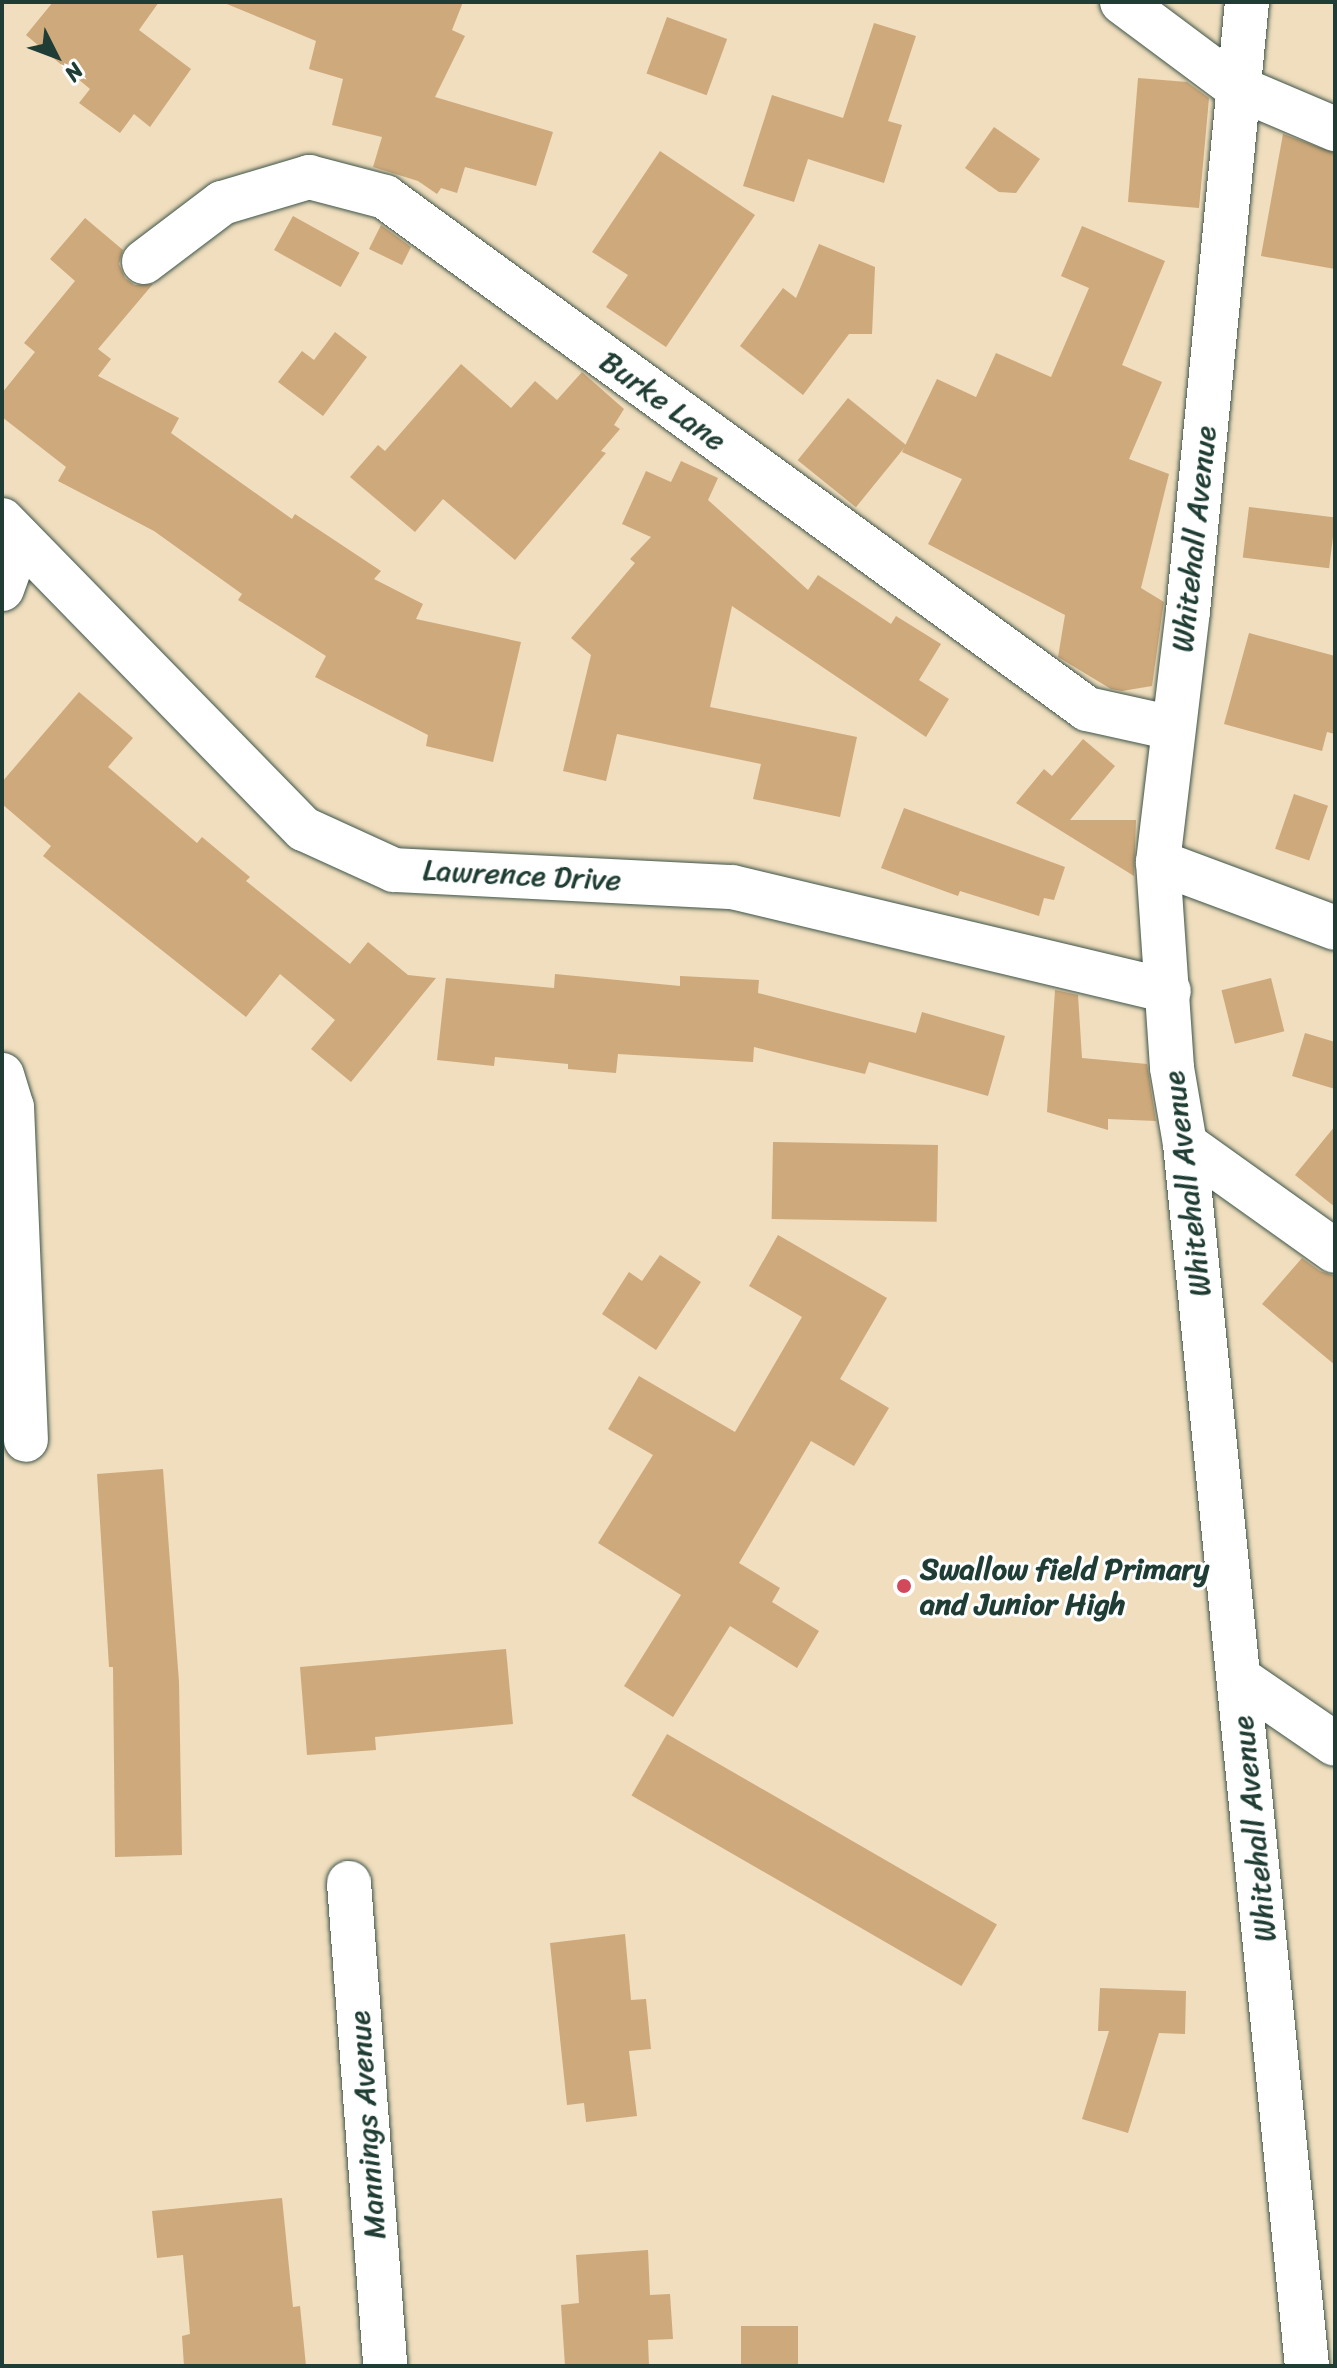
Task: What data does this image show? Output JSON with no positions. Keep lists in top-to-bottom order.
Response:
{
  "streets": {
    "street": [
      "Burke Lane",
      "Whitehall Avenue",
      "Lawrence Drive",
      "Mannings Avenue"
    ]
  },
  "crossings": [
    ["Burke Lane", "Whitehall Avenue"],
    ["Whitehall Avenue", "Lawrence Drive"]
  ],
  "places": ["Swallow field Primary and Junior High"],
  "north": "bottom right"
}
